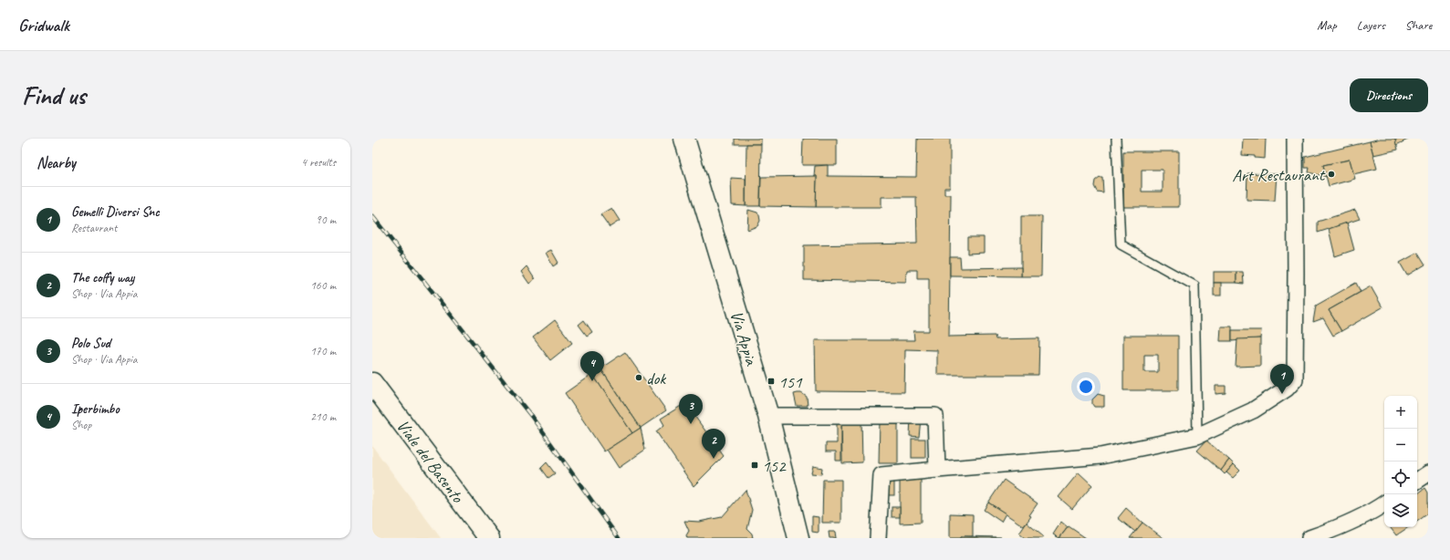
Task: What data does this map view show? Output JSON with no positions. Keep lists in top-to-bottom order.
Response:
{
  "streets": {
    "main road": ["Via Appia", "Viale del Basento"]
  },
  "places": {
    "other": ["Art Restaurant", "dok"],
    "transit": ["151", "152"]
  },
  "page": {
    "header": "Gridwalk",
    "nav": ["Map", "Layers", "Share"],
    "buttons": "Directions",
    "title": "Find us",
    "heading": ["Nearby", "4 results"],
    "list": [
      {
        "mark": "1",
        "name": "Gemelli Diversi Snc",
        "note": "Restaurant",
        "value": "90 m"
      },
      {
        "mark": "2",
        "name": "The coffy way",
        "note": "Shop · Via Appia",
        "value": "160 m"
      },
      {
        "mark": "3",
        "name": "Polo Sud",
        "note": "Shop · Via Appia",
        "value": "170 m"
      },
      {
        "mark": "4",
        "name": "Iperbimbo",
        "note": "Shop",
        "value": "210 m"
      }
    ],
    "pins": [
      "4",
      "1",
      "3",
      "2"
    ],
    "map_buttons": ["+", "−"]
  }
}
